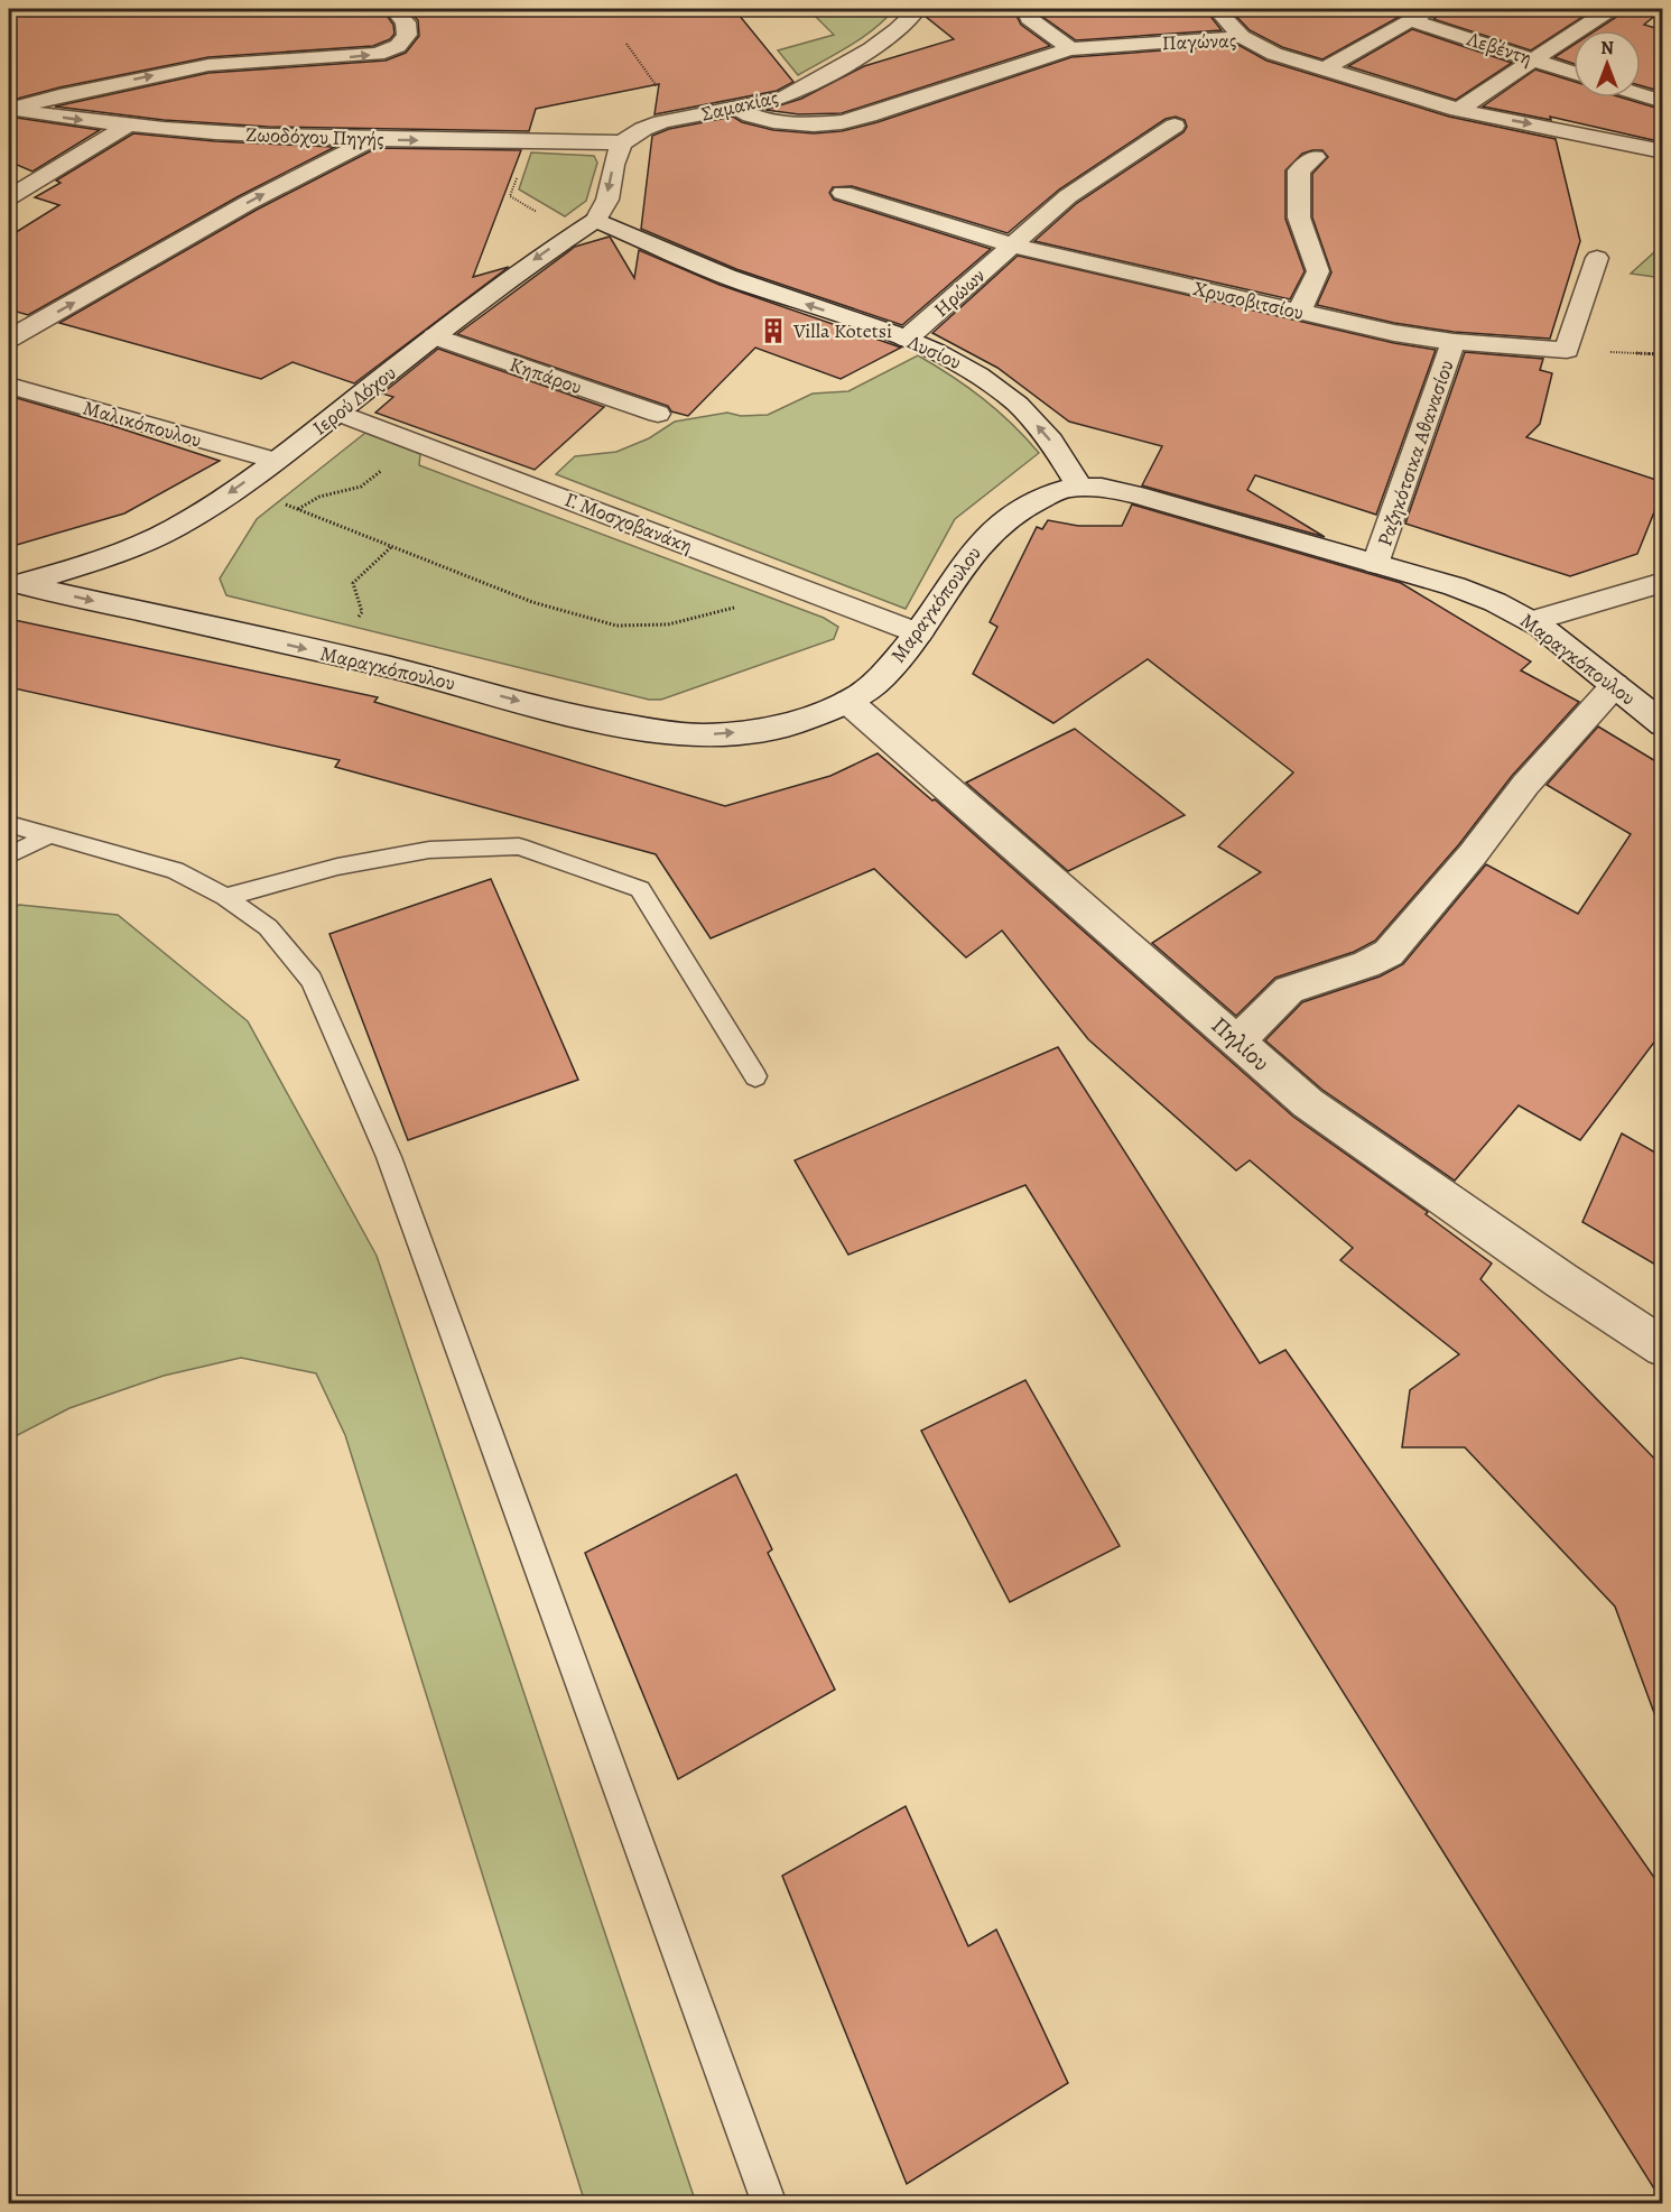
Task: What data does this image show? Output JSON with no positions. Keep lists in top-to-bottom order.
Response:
{
  "streets": {
    "street": [
      "Παγώνας",
      "Λεβέντη",
      "Σαμακίας",
      "Ζωοδόχου Πηγής",
      "Ηρώων",
      "Χρυσοβιτσίου",
      "Λυσίου",
      "Κηπάρου",
      "Ιερού Λόχου",
      "Μαλικόπουλου",
      "Ραζηκότσικα Αθανασίου",
      "Γ. Μοσχοβανάκη",
      "Μαραγκόπουλου",
      "Πηλίου"
    ]
  },
  "crossings": [
    ["Παγώνας", "Σαμακίας"],
    ["Σαμακίας", "Ζωοδόχου Πηγής"],
    ["Ηρώων", "Χρυσοβιτσίου"],
    ["Ηρώων", "Λυσίου"],
    ["Χρυσοβιτσίου", "Ραζηκότσικα Αθανασίου"],
    ["Λυσίου", "Ιερού Λόχου"],
    ["Λυσίου", "Μαραγκόπουλου"],
    ["Κηπάρου", "Ιερού Λόχου"],
    ["Ιερού Λόχου", "Μαλικόπουλου"],
    ["Ιερού Λόχου", "Γ. Μοσχοβανάκη"],
    ["Ιερού Λόχου", "Μαραγκόπουλου"],
    ["Ραζηκότσικα Αθανασίου", "Μαραγκόπουλου"],
    ["Γ. Μοσχοβανάκη", "Μαραγκόπουλου"],
    ["Μαραγκόπουλου", "Πηλίου"]
  ],
  "one_way": ["Ζωοδόχου Πηγής", "Λυσίου", "Μαραγκόπουλου"],
  "places": {
    "building": ["Villa Kotetsi"]
  },
  "north": "top"
}
